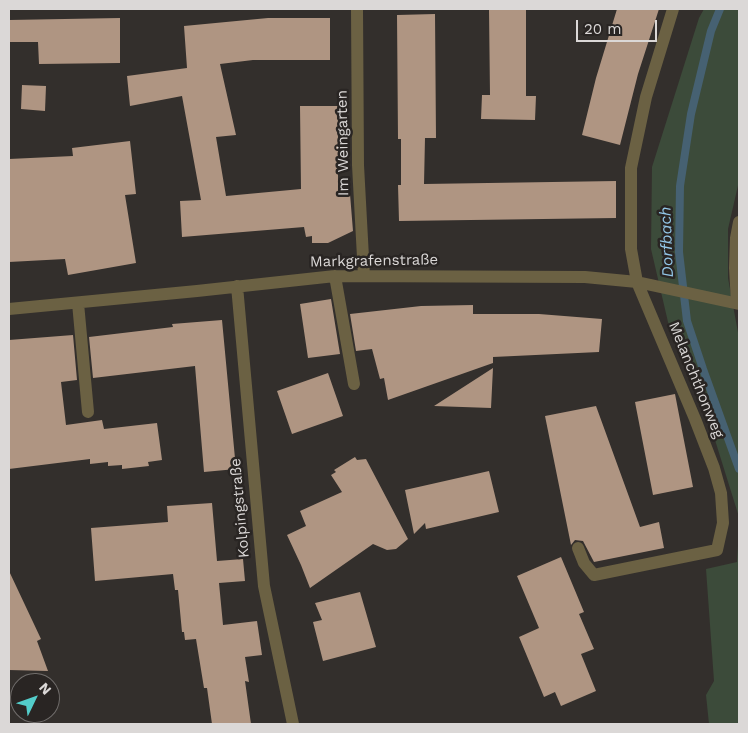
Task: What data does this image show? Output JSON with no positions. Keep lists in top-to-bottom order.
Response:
{
  "streets": {
    "street": [
      "Im Weingarten",
      "Markgrafenstraße",
      "Melanchthonweg",
      "Kolpingstraße"
    ]
  },
  "crossings": [
    ["Im Weingarten", "Markgrafenstraße"],
    ["Markgrafenstraße", "Melanchthonweg"],
    ["Markgrafenstraße", "Kolpingstraße"]
  ],
  "water": ["Dorfbach"],
  "scale_bar": "20 m",
  "north": "top right"
}
